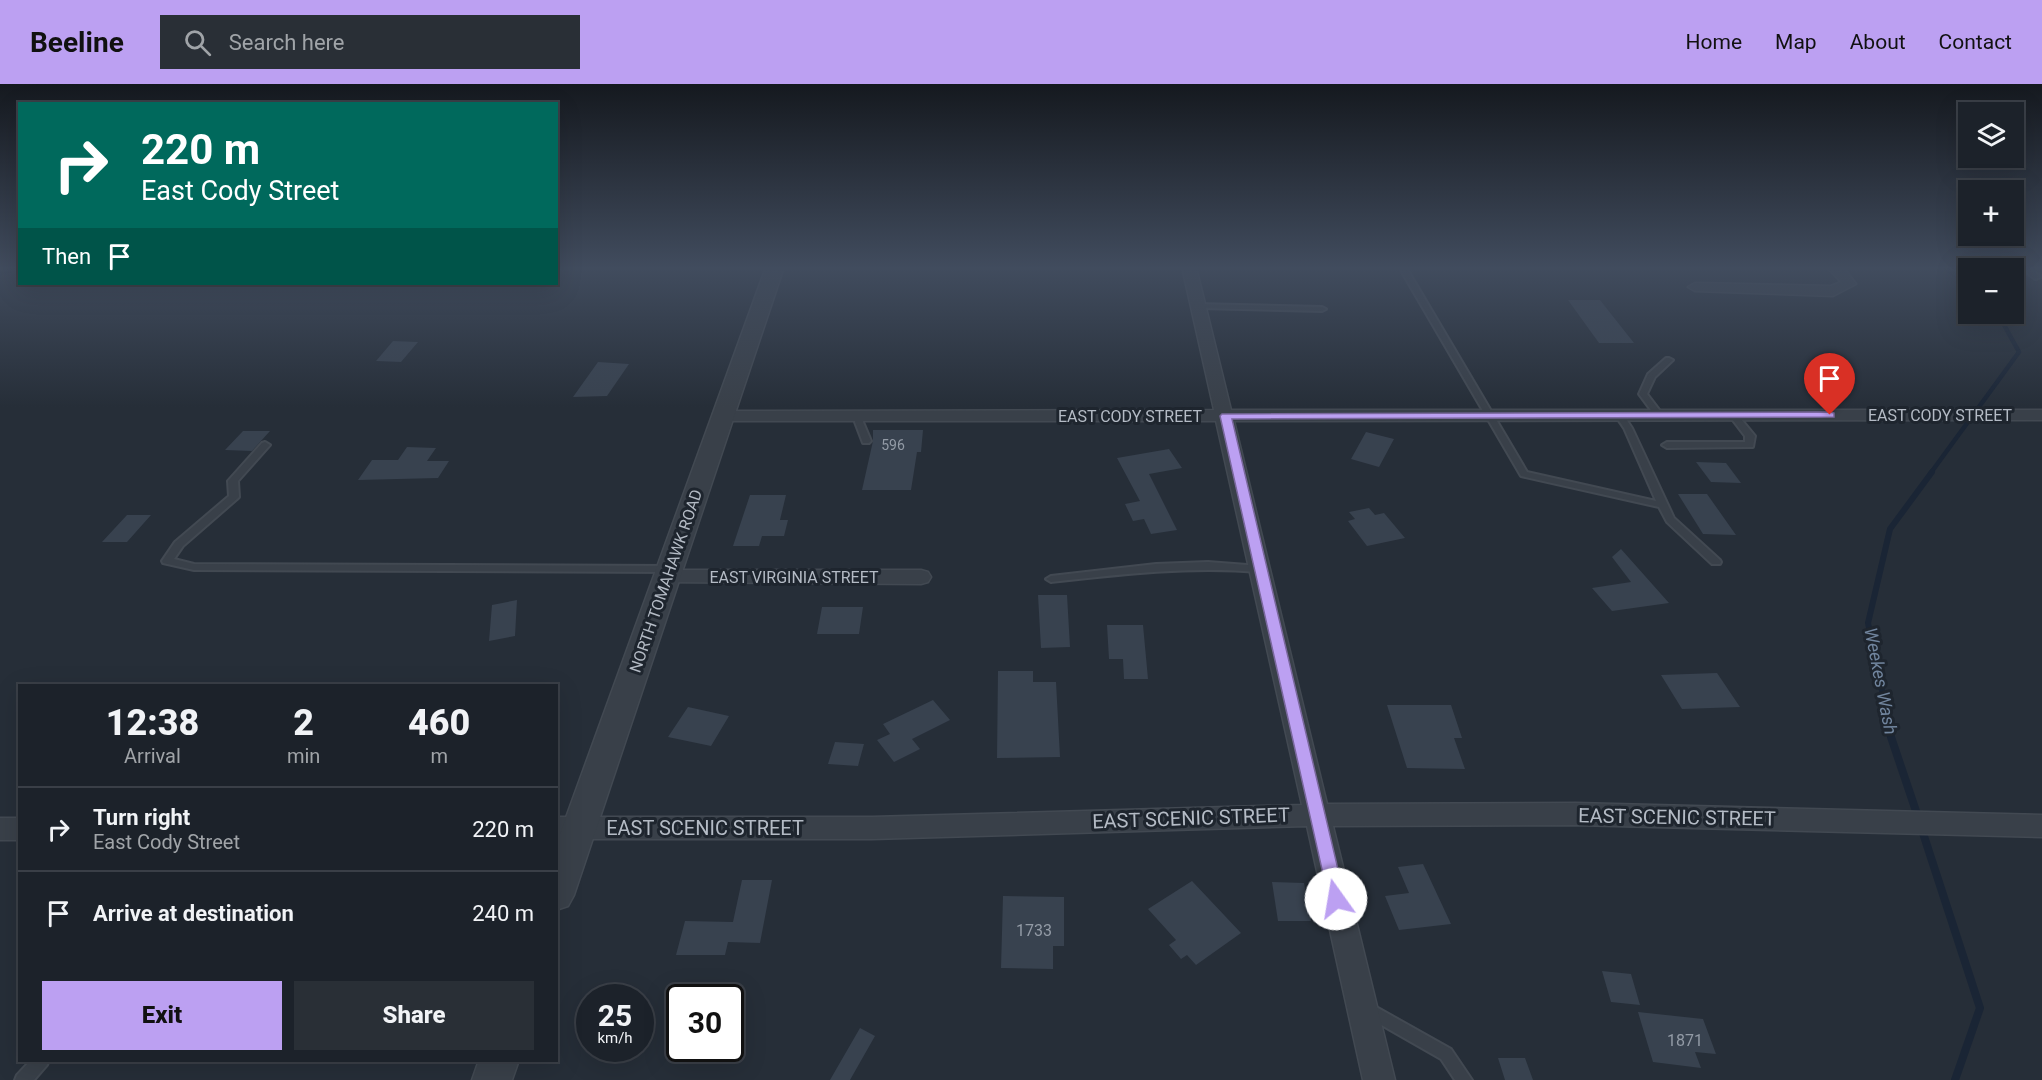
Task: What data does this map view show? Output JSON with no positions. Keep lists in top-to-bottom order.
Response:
{
  "streets": {
    "street": [
      "EAST CODY STREET",
      "EAST VIRGINIA STREET",
      "NORTH TOMAHAWK ROAD",
      "EAST SCENIC STREET"
    ]
  },
  "crossings": [
    ["EAST CODY STREET", "NORTH TOMAHAWK ROAD"],
    ["EAST VIRGINIA STREET", "NORTH TOMAHAWK ROAD"],
    ["NORTH TOMAHAWK ROAD", "EAST SCENIC STREET"]
  ],
  "water": ["Weekes Wash"],
  "house_numbers": ["596", "1733", "1871"],
  "page": {
    "header": "Beeline",
    "search": "Search here",
    "nav": [
      "Home",
      "Map",
      "About",
      "Contact"
    ],
    "map_buttons": ["+", "−"],
    "turn": ["220 m", "East Cody Street"],
    "then": "Then",
    "eta": [
      "12:38",
      "Arrival",
      "2",
      "min",
      "460",
      "m"
    ],
    "list": [
      {
        "name": "Turn right",
        "note": "East Cody Street",
        "value": "220 m"
      },
      {
        "name": "Arrive at destination",
        "value": "240 m"
      }
    ],
    "buttons": ["Exit", "Share"],
    "speed": "25 km/h",
    "limit": "30"
  }
}
